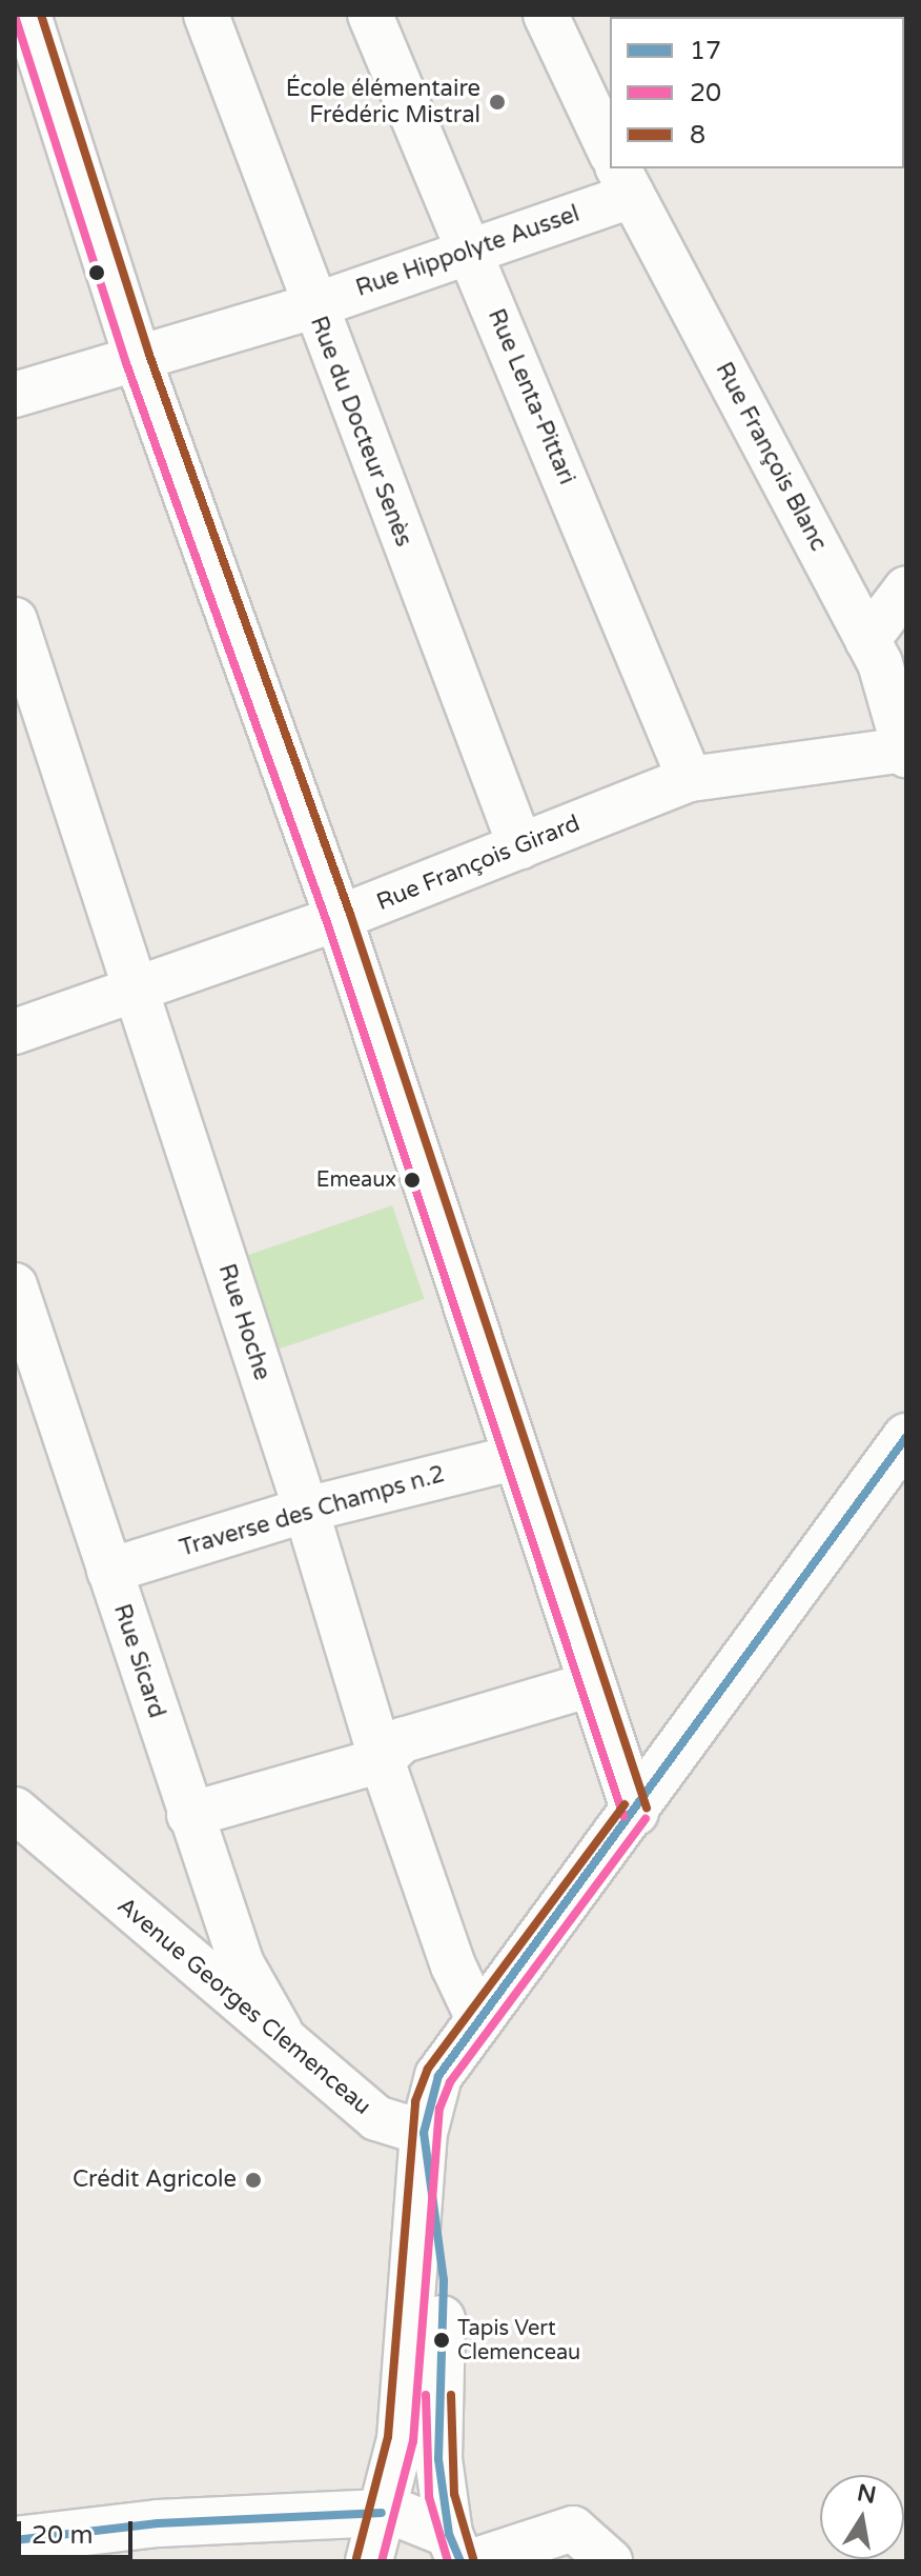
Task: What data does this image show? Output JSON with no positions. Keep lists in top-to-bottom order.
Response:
{
  "streets": {
    "street": [
      "Rue Hippolyte Aussel",
      "Rue Lenta-Pittari",
      "Rue du Docteur Senès",
      "Rue François Blanc",
      "Rue François Girard",
      "Rue Hoche",
      "Traverse des Champs n.2",
      "Rue Sicard",
      "Avenue Georges Clemenceau"
    ]
  },
  "crossings": [
    ["Rue Hippolyte Aussel", "Rue Lenta-Pittari"],
    ["Rue Hippolyte Aussel", "Rue du Docteur Senès"],
    ["Rue Hippolyte Aussel", "Rue François Blanc"],
    ["Rue Lenta-Pittari", "Rue François Girard"],
    ["Rue du Docteur Senès", "Rue François Girard"],
    ["Rue François Blanc", "Rue François Girard"],
    ["Rue François Girard", "Rue Hoche"],
    ["Rue Hoche", "Traverse des Champs n.2"],
    ["Traverse des Champs n.2", "Rue Sicard"],
    ["Rue Sicard", "Avenue Georges Clemenceau"]
  ],
  "places": [
    "École élémentaire Frédéric Mistral",
    "Emeaux",
    "Crédit Agricole",
    "Tapis Vert Clemenceau"
  ],
  "lines": ["transit line 8", "transit line 20", "transit line 17"],
  "legend": ["17", "20", "8"],
  "scale_bar": "20 m",
  "north": "top"
}
